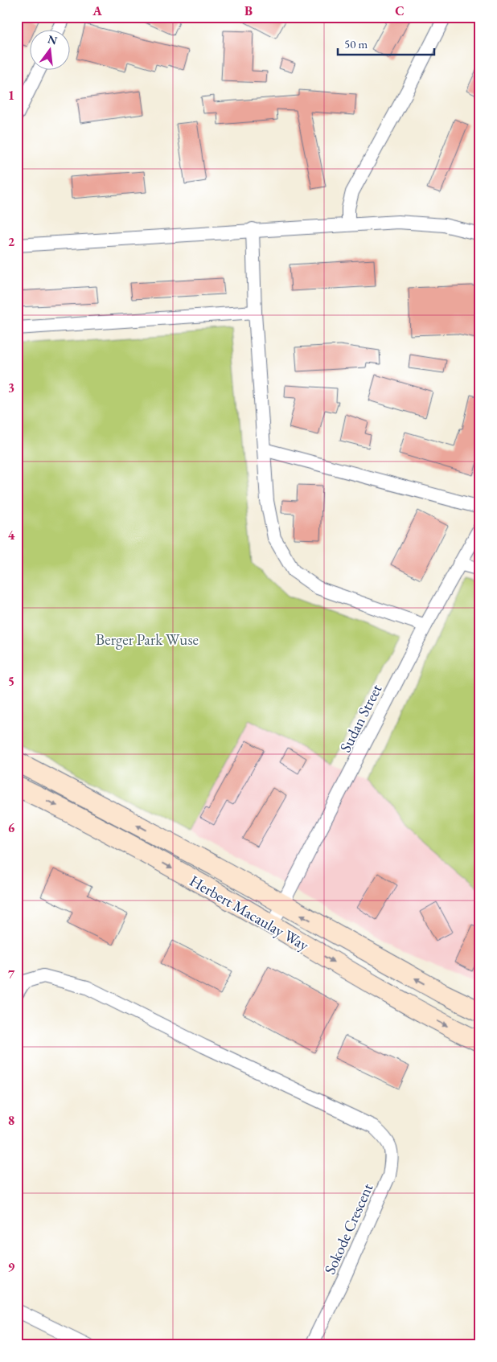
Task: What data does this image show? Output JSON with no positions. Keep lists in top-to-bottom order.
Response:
{
  "streets": {
    "main road": ["Herbert Macaulay Way"],
    "street": ["Sudan Street", "Sokode Crescent"]
  },
  "crossings": [
    ["Sudan Street", "Herbert Macaulay Way"]
  ],
  "parks": ["Berger Park Wuse"],
  "scale_bar": "50 m",
  "north": "top",
  "grid": {
    "columns": ["A", "B", "C"],
    "rows": [
      "1",
      "2",
      "3",
      "4",
      "5",
      "6",
      "7",
      "8",
      "9"
    ]
  }
}
